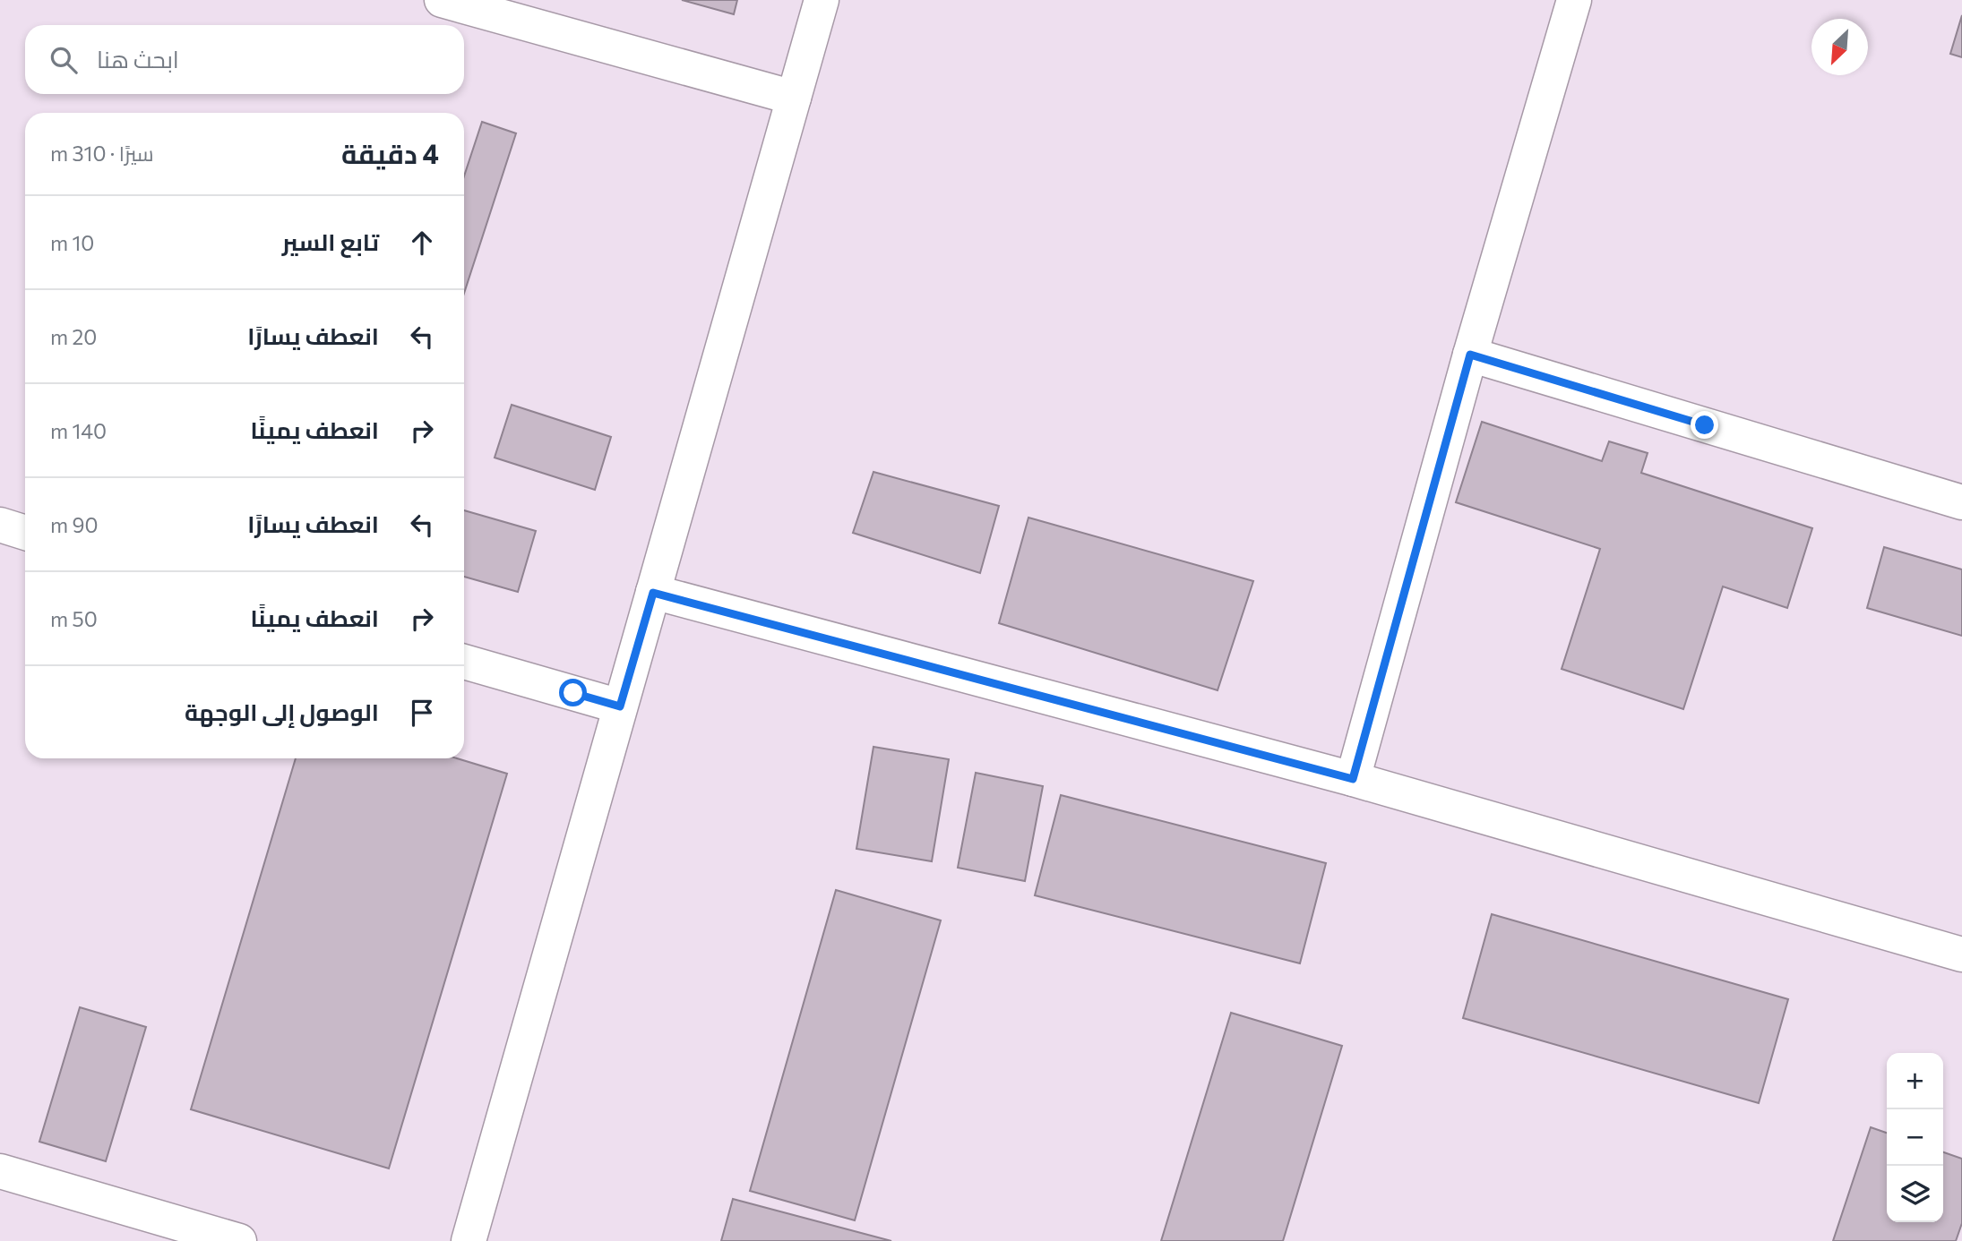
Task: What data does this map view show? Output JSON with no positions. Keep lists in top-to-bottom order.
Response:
{
  "north": "bottom left",
  "page": {
    "search": "ابحث هنا",
    "heading": ["4 دقيقة", "سيرًا · 310 m"],
    "list": [
      ["تابع السير", "10 m"],
      ["انعطف يسارًا", "20 m"],
      ["انعطف يمينًا", "140 m"],
      ["انعطف يسارًا", "90 m"],
      ["انعطف يمينًا", "50 m"],
      "الوصول إلى الوجهة"
    ],
    "map_buttons": ["+", "−"]
  }
}
